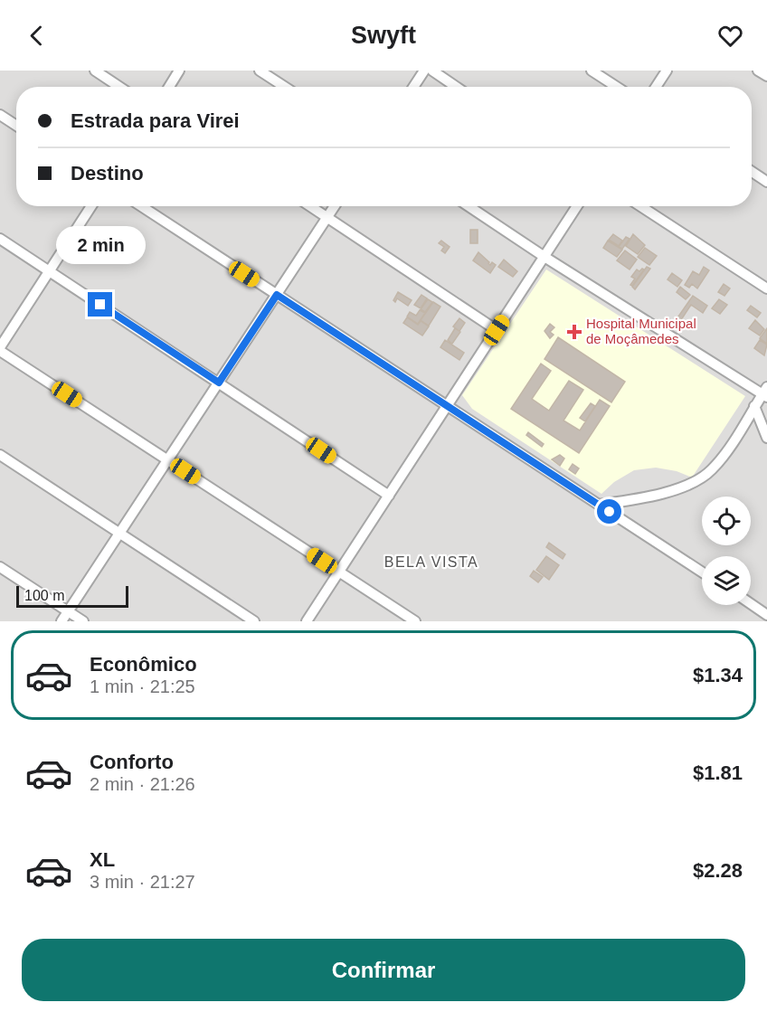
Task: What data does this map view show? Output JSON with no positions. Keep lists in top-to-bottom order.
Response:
{
  "districts": ["BELA VISTA"],
  "places": {
    "health": ["Hospital Municipal de Moçâmedes"]
  },
  "scale_bar": "100 m",
  "page": {
    "header": "Swyft",
    "banner": ["Estrada para Virei", "Destino"],
    "bubble": "2 min",
    "scale": "100 m",
    "list": [
      {
        "name": "Econômico",
        "note": "1 min · 21:25",
        "value": "$1.34"
      },
      {
        "name": "Conforto",
        "note": "2 min · 21:26",
        "value": "$1.81"
      },
      {
        "name": "XL",
        "note": "3 min · 21:27",
        "value": "$2.28"
      }
    ],
    "buttons": "Confirmar"
  }
}
